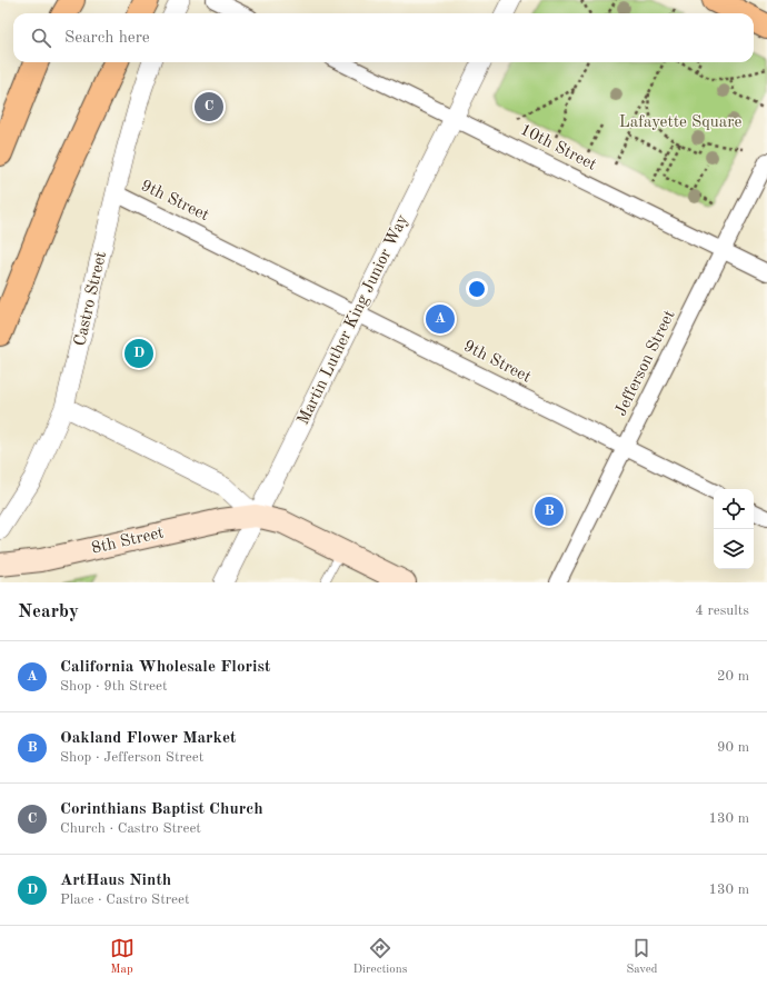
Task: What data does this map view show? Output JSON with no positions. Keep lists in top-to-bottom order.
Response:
{
  "streets": {
    "main road": ["8th Street"],
    "street": [
      "10th Street",
      "9th Street",
      "Castro Street",
      "Martin Luther King Junior Way",
      "Jefferson Street"
    ]
  },
  "crossings": [
    ["10th Street", "Martin Luther King Junior Way"],
    ["10th Street", "Jefferson Street"],
    ["9th Street", "Castro Street"],
    ["9th Street", "Martin Luther King Junior Way"],
    ["9th Street", "Jefferson Street"],
    ["Castro Street", "8th Street"],
    ["Martin Luther King Junior Way", "8th Street"]
  ],
  "parks": ["Lafayette Square"],
  "page": {
    "search": "Search here",
    "pins": [
      "C",
      "A",
      "D",
      "B"
    ],
    "heading": ["Nearby", "4 results"],
    "list": [
      {
        "mark": "A",
        "name": "California Wholesale Florist",
        "note": "Shop · 9th Street",
        "value": "20 m"
      },
      {
        "mark": "B",
        "name": "Oakland Flower Market",
        "note": "Shop · Jefferson Street",
        "value": "90 m"
      },
      {
        "mark": "C",
        "name": "Corinthians Baptist Church",
        "note": "Church · Castro Street",
        "value": "130 m"
      },
      {
        "mark": "D",
        "name": "ArtHaus Ninth",
        "note": "Place · Castro Street",
        "value": "130 m"
      }
    ],
    "nav": ["Map", "Directions", "Saved"]
  }
}
